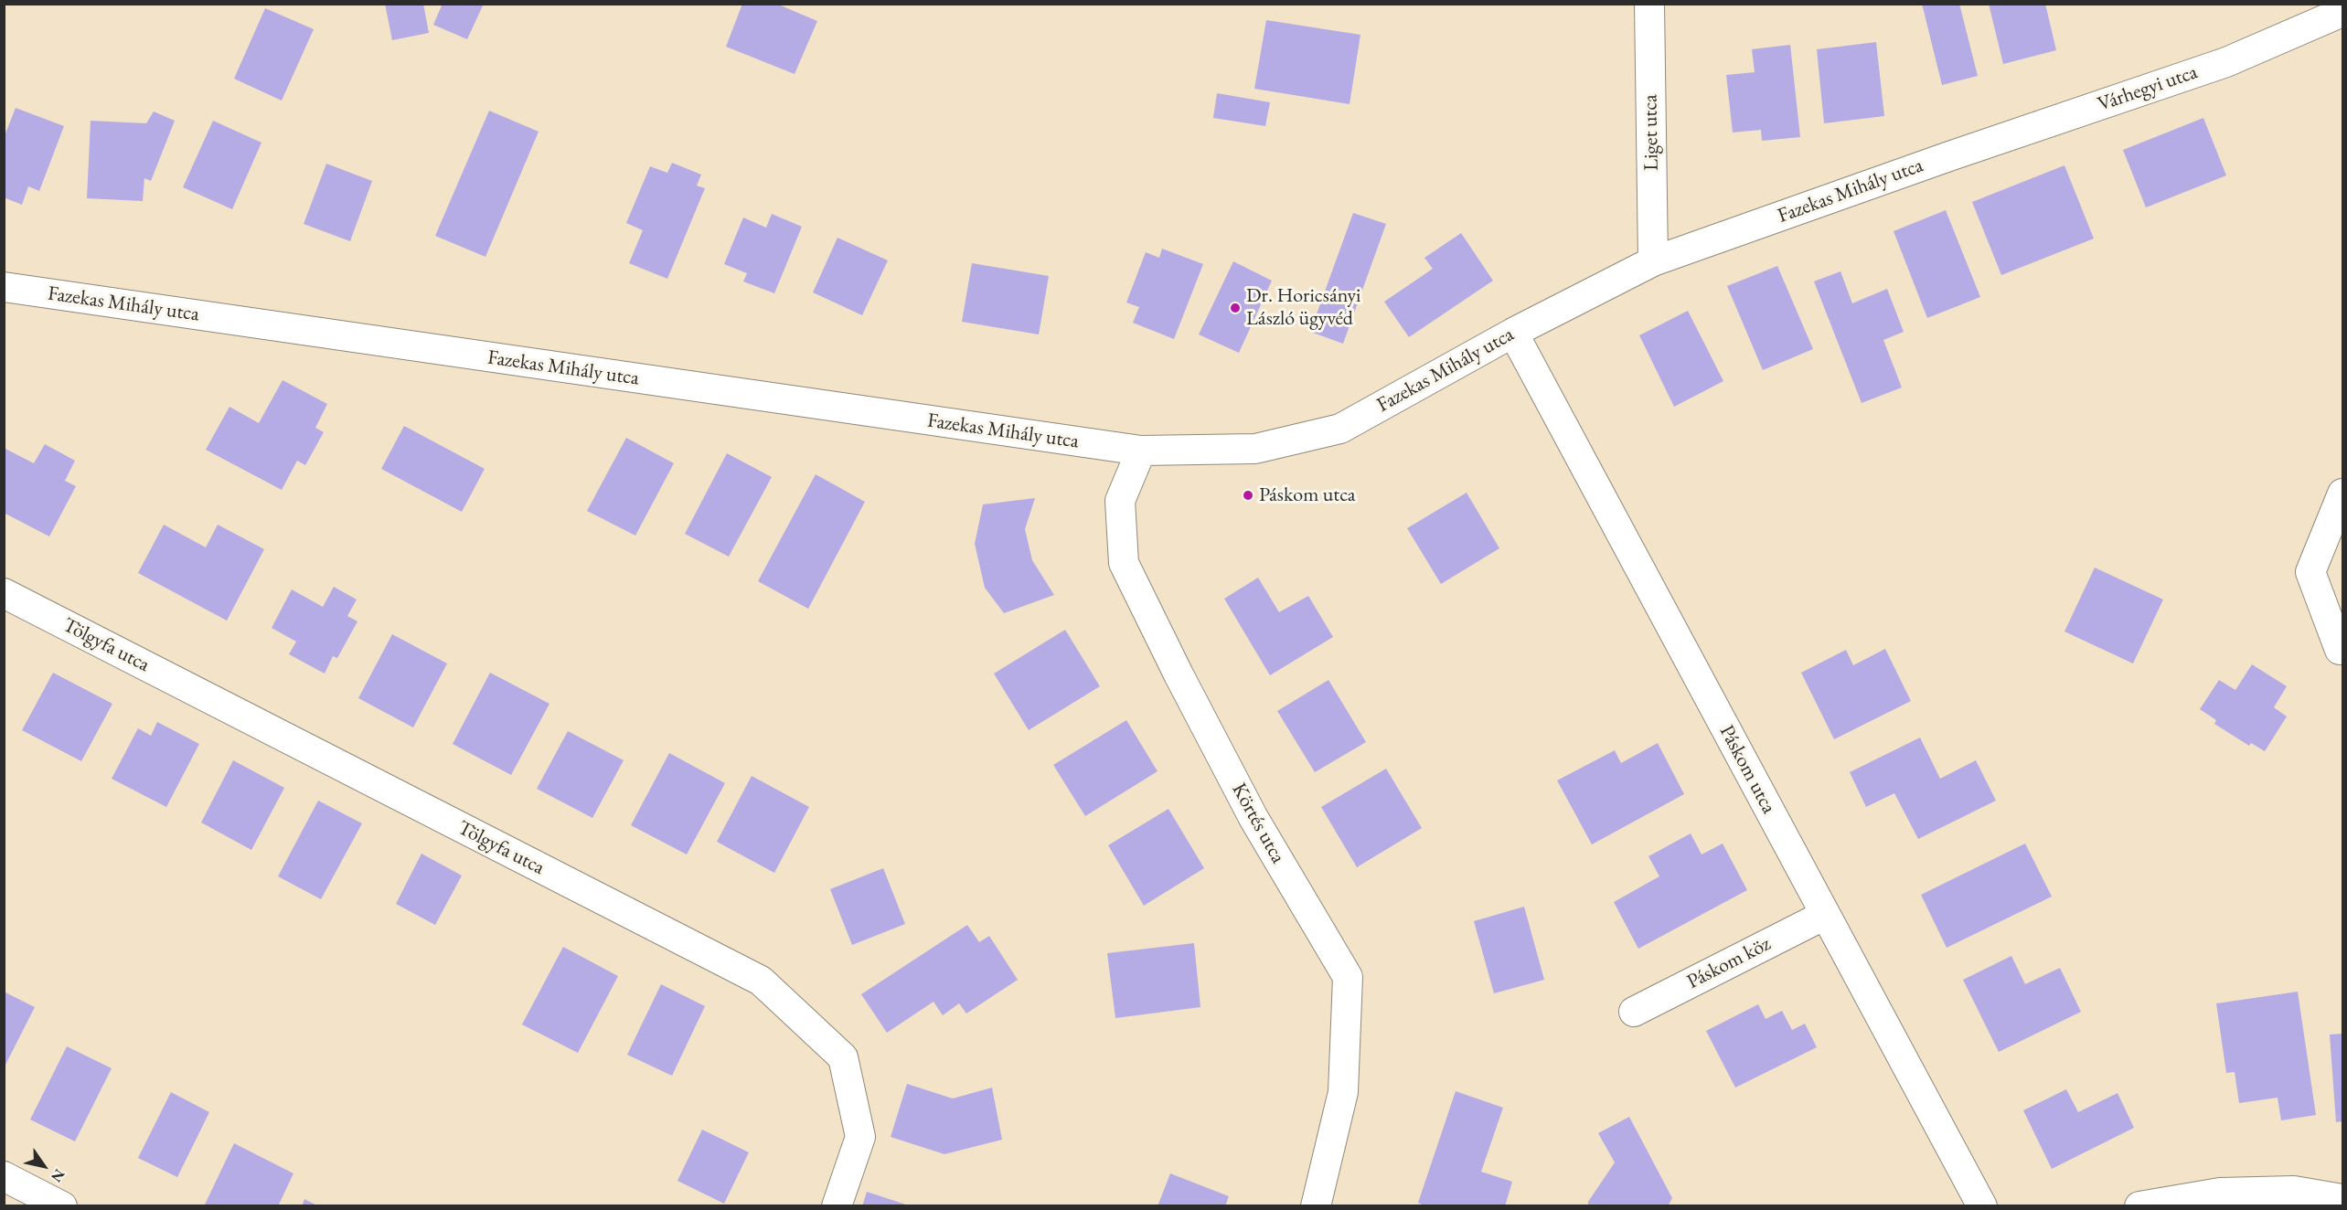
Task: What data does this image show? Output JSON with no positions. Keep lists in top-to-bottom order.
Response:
{
  "streets": {
    "street": [
      "Várhegyi utca",
      "Liget utca",
      "Fazekas Mihály utca",
      "Tölgyfa utca",
      "Páskom utca",
      "Körtés utca",
      "Páskom köz"
    ]
  },
  "crossings": [
    ["Várhegyi utca", "Fazekas Mihály utca"],
    ["Liget utca", "Fazekas Mihály utca"],
    ["Fazekas Mihály utca", "Páskom utca"],
    ["Fazekas Mihály utca", "Körtés utca"],
    ["Páskom utca", "Páskom köz"]
  ],
  "places": ["Dr. Horicsányi László ügyvéd", "Páskom utca"],
  "north": "bottom right"
}
